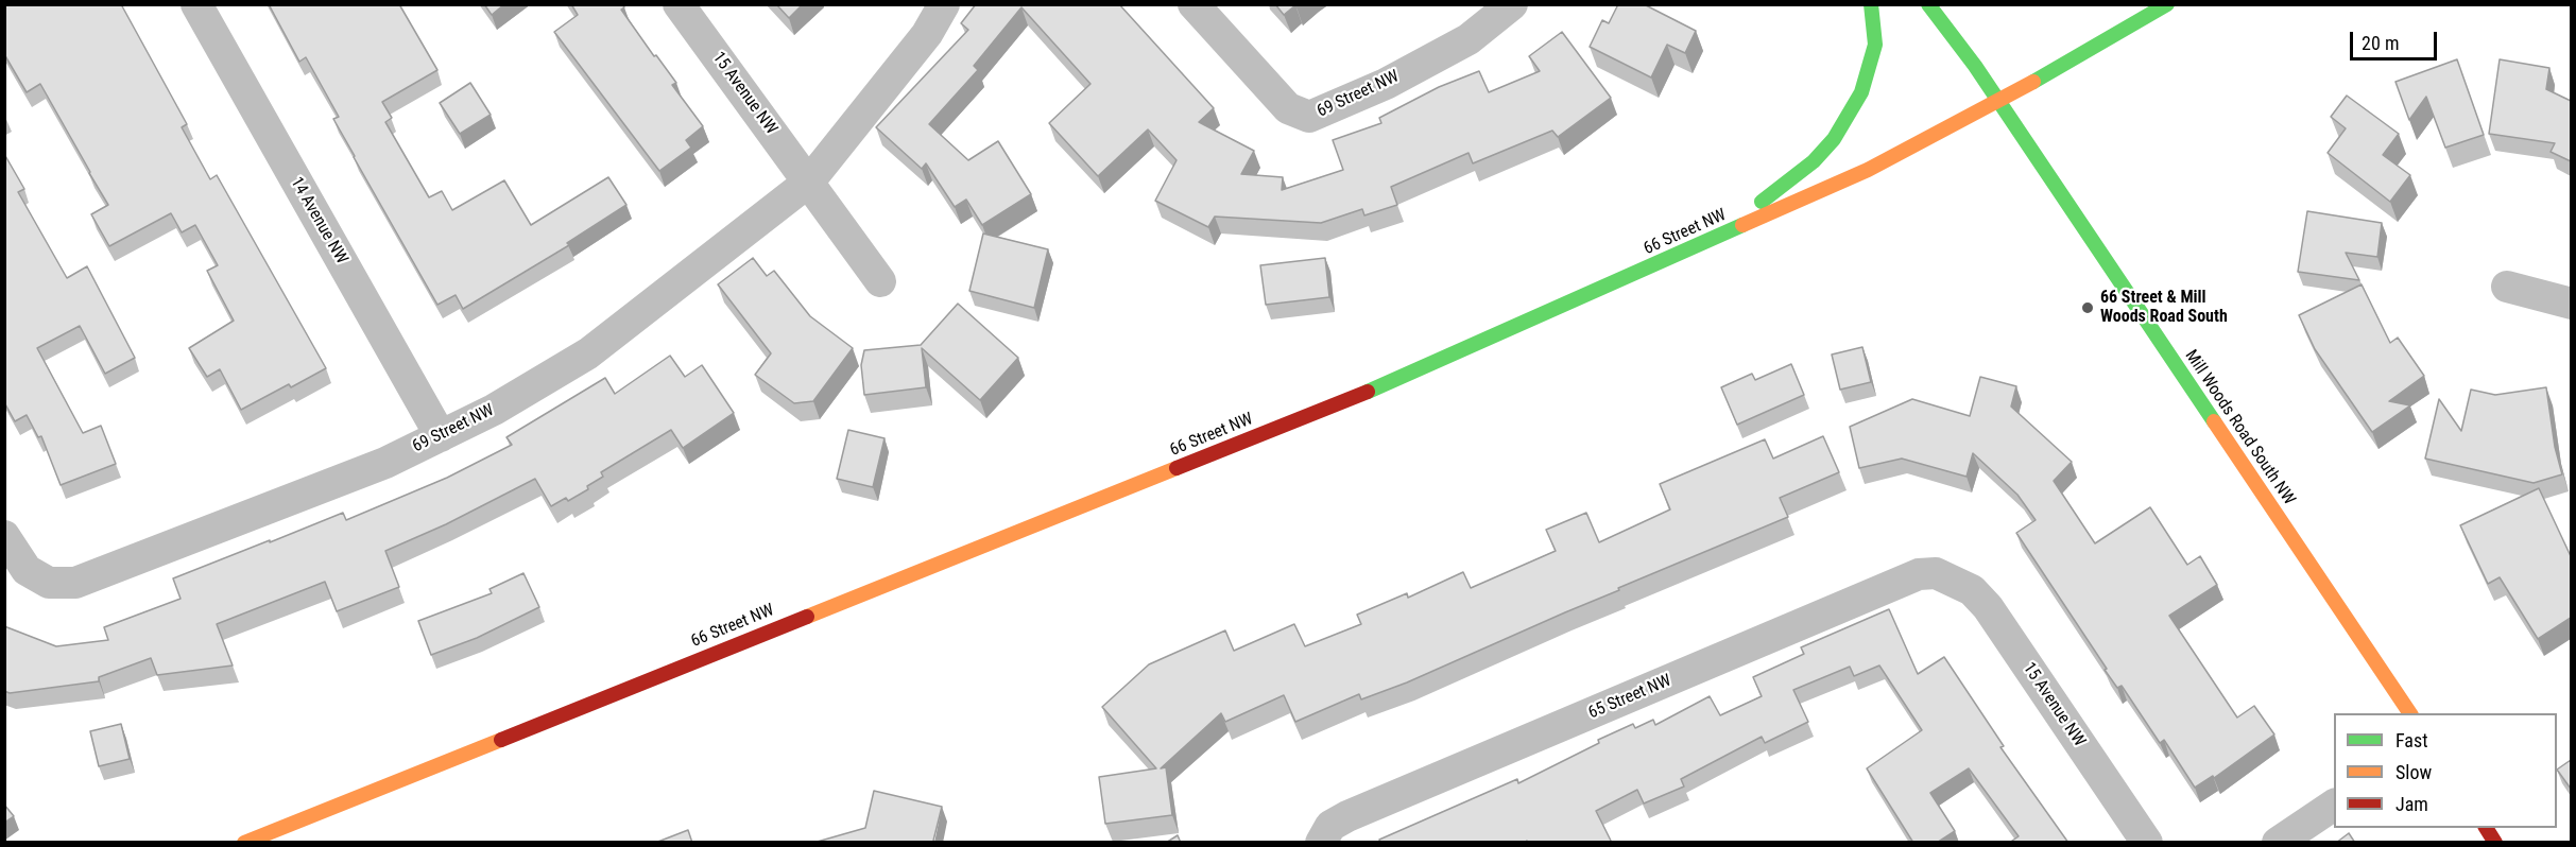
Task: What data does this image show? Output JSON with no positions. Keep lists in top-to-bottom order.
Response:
{
  "streets": {
    "main road": ["66 Street NW", "Mill Woods Road South NW"],
    "street": [
      "15 Avenue NW",
      "69 Street NW",
      "14 Avenue NW",
      "65 Street NW"
    ]
  },
  "crossings": [
    ["15 Avenue NW", "69 Street NW"],
    ["15 Avenue NW", "65 Street NW"],
    ["69 Street NW", "14 Avenue NW"],
    ["66 Street NW", "Mill Woods Road South NW"]
  ],
  "places": ["66 Street & Mill Woods Road South"],
  "legend": ["Fast", "Slow", "Jam"],
  "scale_bar": "20 m"
}
